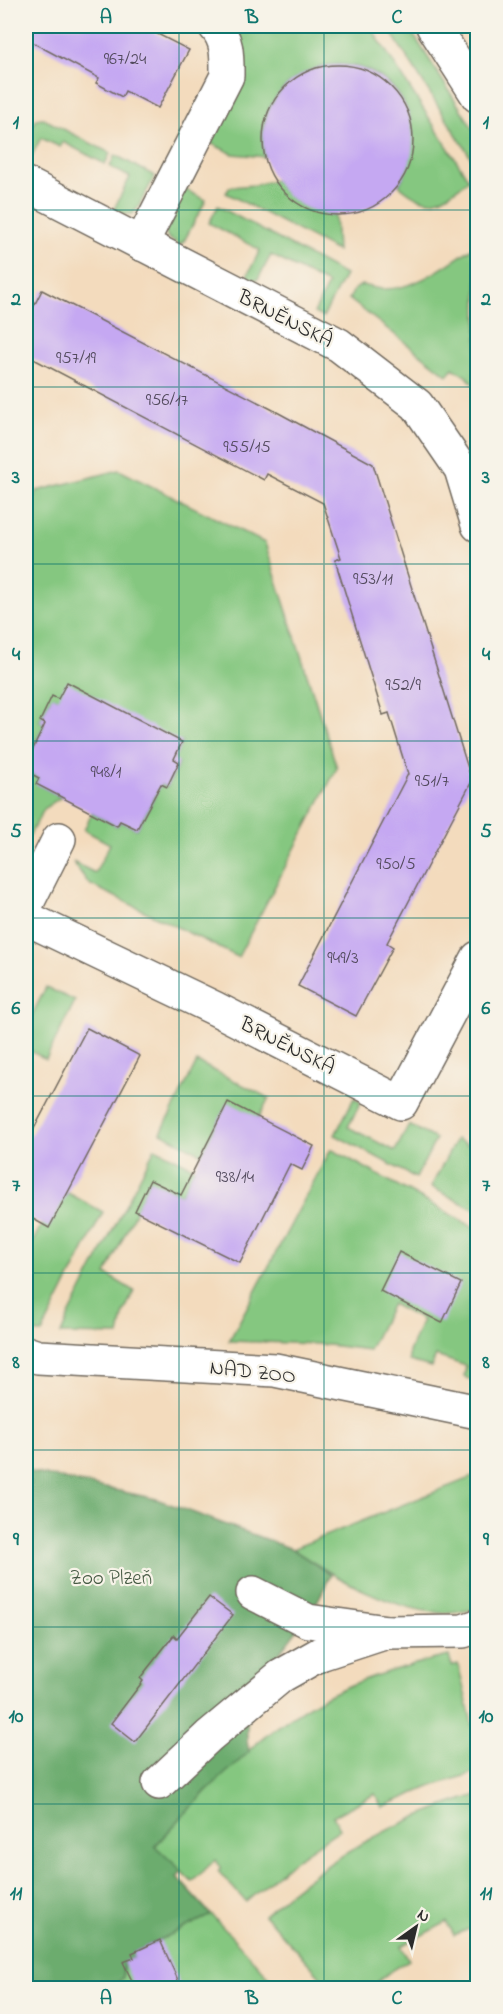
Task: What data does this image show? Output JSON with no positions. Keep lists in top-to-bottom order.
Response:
{
  "streets": {
    "street": ["BRNĚNSKÁ", "NAD ZOO"]
  },
  "parks": ["Zoo Plzeň"],
  "house_numbers": [
    "967/24",
    "957/19",
    "956/17",
    "955/15",
    "953/11",
    "952/9",
    "948/1",
    "951/7",
    "950/5",
    "949/3",
    "938/14"
  ],
  "north": "top right",
  "grid": {
    "columns": ["A", "B", "C"],
    "rows": [
      "1",
      "2",
      "3",
      "4",
      "5",
      "6",
      "7",
      "8",
      "9",
      "10",
      "11"
    ]
  }
}
